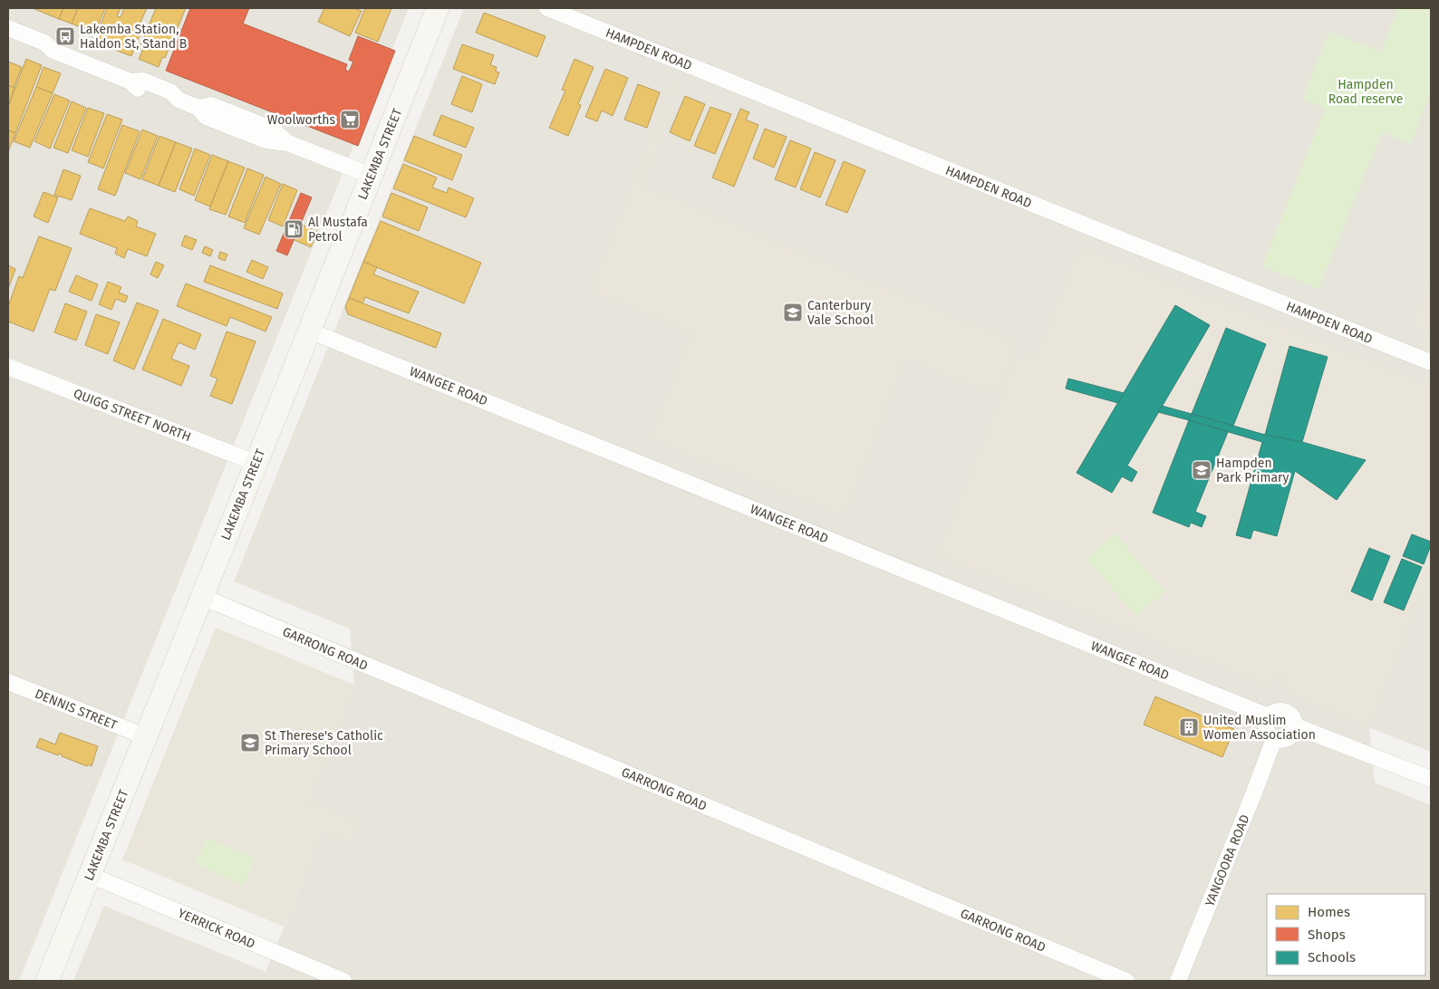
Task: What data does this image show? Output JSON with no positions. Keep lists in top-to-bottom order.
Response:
{
  "streets": {
    "main road": ["LAKEMBA STREET"],
    "street": [
      "HAMPDEN ROAD",
      "WANGEE ROAD",
      "QUIGG STREET NORTH",
      "GARRONG ROAD",
      "DENNIS STREET",
      "YANGOORA ROAD",
      "YERRICK ROAD"
    ]
  },
  "crossings": [
    ["LAKEMBA STREET", "WANGEE ROAD"],
    ["LAKEMBA STREET", "QUIGG STREET NORTH"],
    ["LAKEMBA STREET", "GARRONG ROAD"],
    ["LAKEMBA STREET", "DENNIS STREET"],
    ["LAKEMBA STREET", "YERRICK ROAD"],
    ["WANGEE ROAD", "YANGOORA ROAD"]
  ],
  "parks": ["Hampden Road reserve"],
  "places": {
    "bus stop": ["Lakemba Station, Haldon St, Stand B"],
    "supermarket": ["Woolworths"],
    "fuel station": ["Al Mustafa Petrol"],
    "school or university": ["Canterbury Vale School", "Hampden Park Primary", "St Therese's Catholic Primary School"],
    "building": ["United Muslim Women Association"]
  },
  "legend": ["Homes", "Shops", "Schools"]
}
